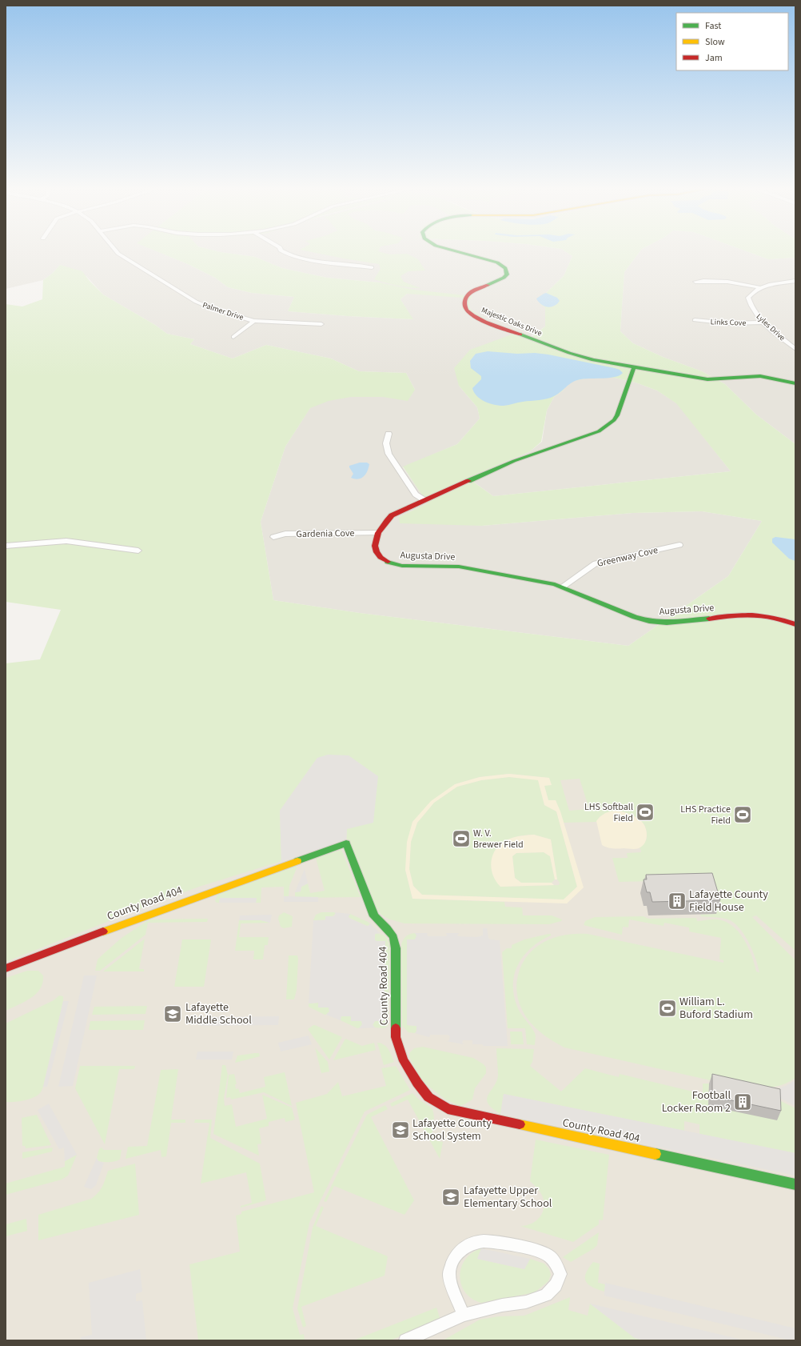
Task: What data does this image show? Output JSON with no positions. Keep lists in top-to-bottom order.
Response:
{
  "streets": {
    "street": [
      "Palmer Drive",
      "Majestic Oaks Drive",
      "Links Cove",
      "Lyles Drive",
      "Gardenia Cove",
      "Augusta Drive",
      "Greenway Cove",
      "County Road 404"
    ]
  },
  "crossings": [
    ["Majestic Oaks Drive", "Augusta Drive"],
    ["Links Cove", "Lyles Drive"],
    ["Gardenia Cove", "Augusta Drive"],
    ["Augusta Drive", "Greenway Cove"]
  ],
  "places": {
    "sports": [
      "LHS Softball Field",
      "LHS Practice Field",
      "W. V. Brewer Field",
      "William L. Buford Stadium"
    ],
    "building": ["Lafayette County Field House", "Football Locker Room 2"],
    "school or university": ["Lafayette Middle School", "Lafayette County School System", "Lafayette Upper Elementary School"]
  },
  "legend": ["Fast", "Slow", "Jam"]
}
